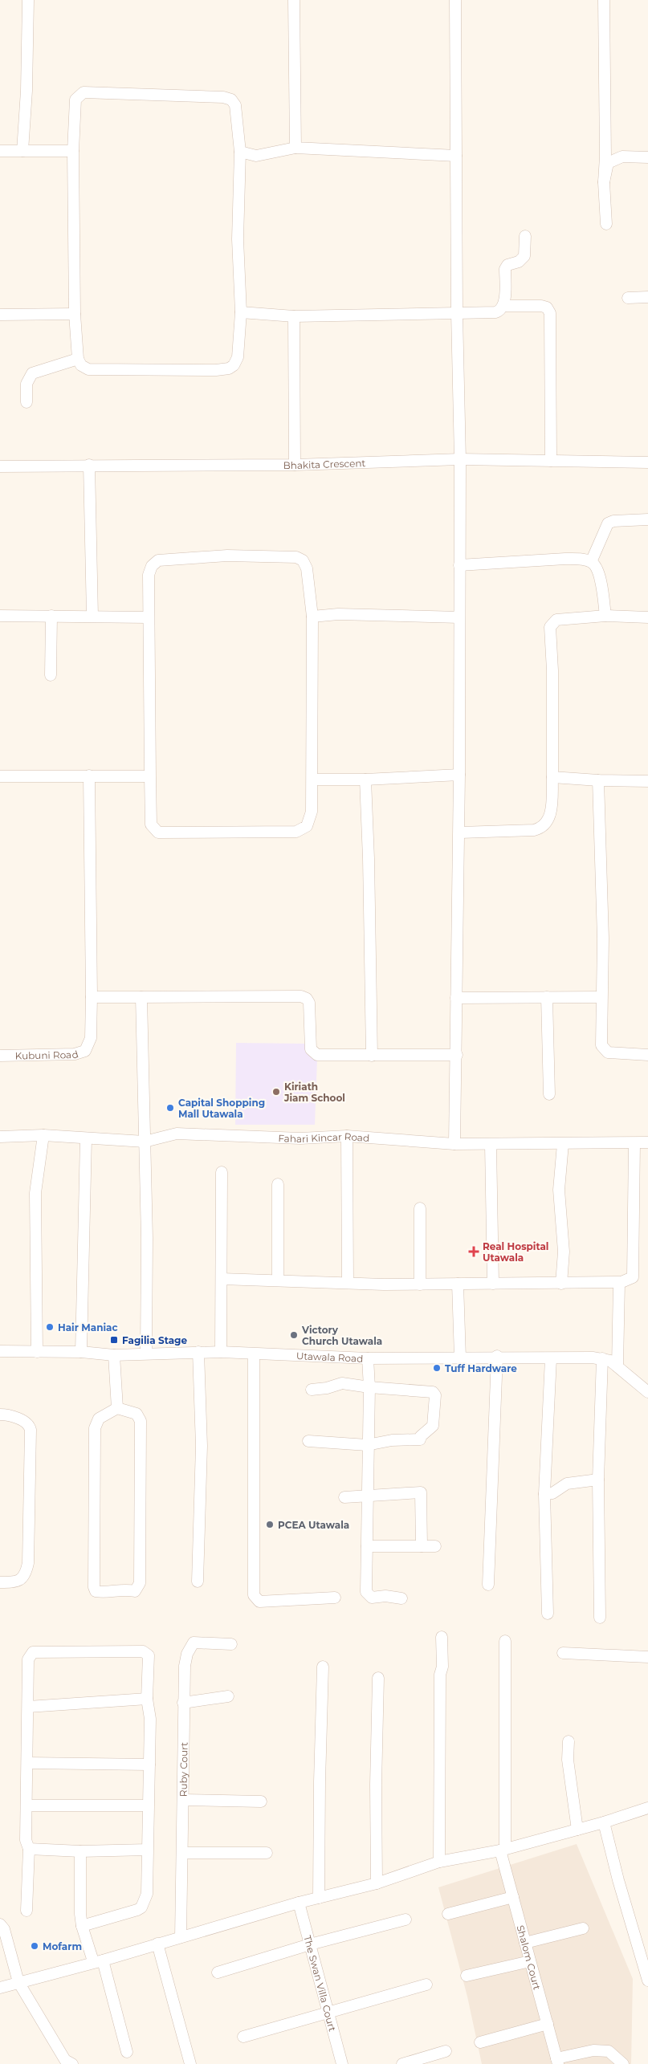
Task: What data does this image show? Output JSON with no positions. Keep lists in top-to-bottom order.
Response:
{
  "streets": {
    "street": [
      "Bhakita Crescent",
      "Kubuni Road",
      "Fahari Kincar Road",
      "Utawala Road",
      "Ruby Court",
      "Shalom Court",
      "The Swan Villa Court"
    ]
  },
  "places": {
    "other": [
      "Kiriath Jiam School",
      "Capital Shopping Mall Utawala",
      "Hair Maniac",
      "Victory Church Utawala",
      "Tuff Hardware",
      "PCEA Utawala",
      "Mofarm"
    ],
    "health": ["Real Hospital Utawala"],
    "transit": ["Fagilia Stage"]
  }
}
